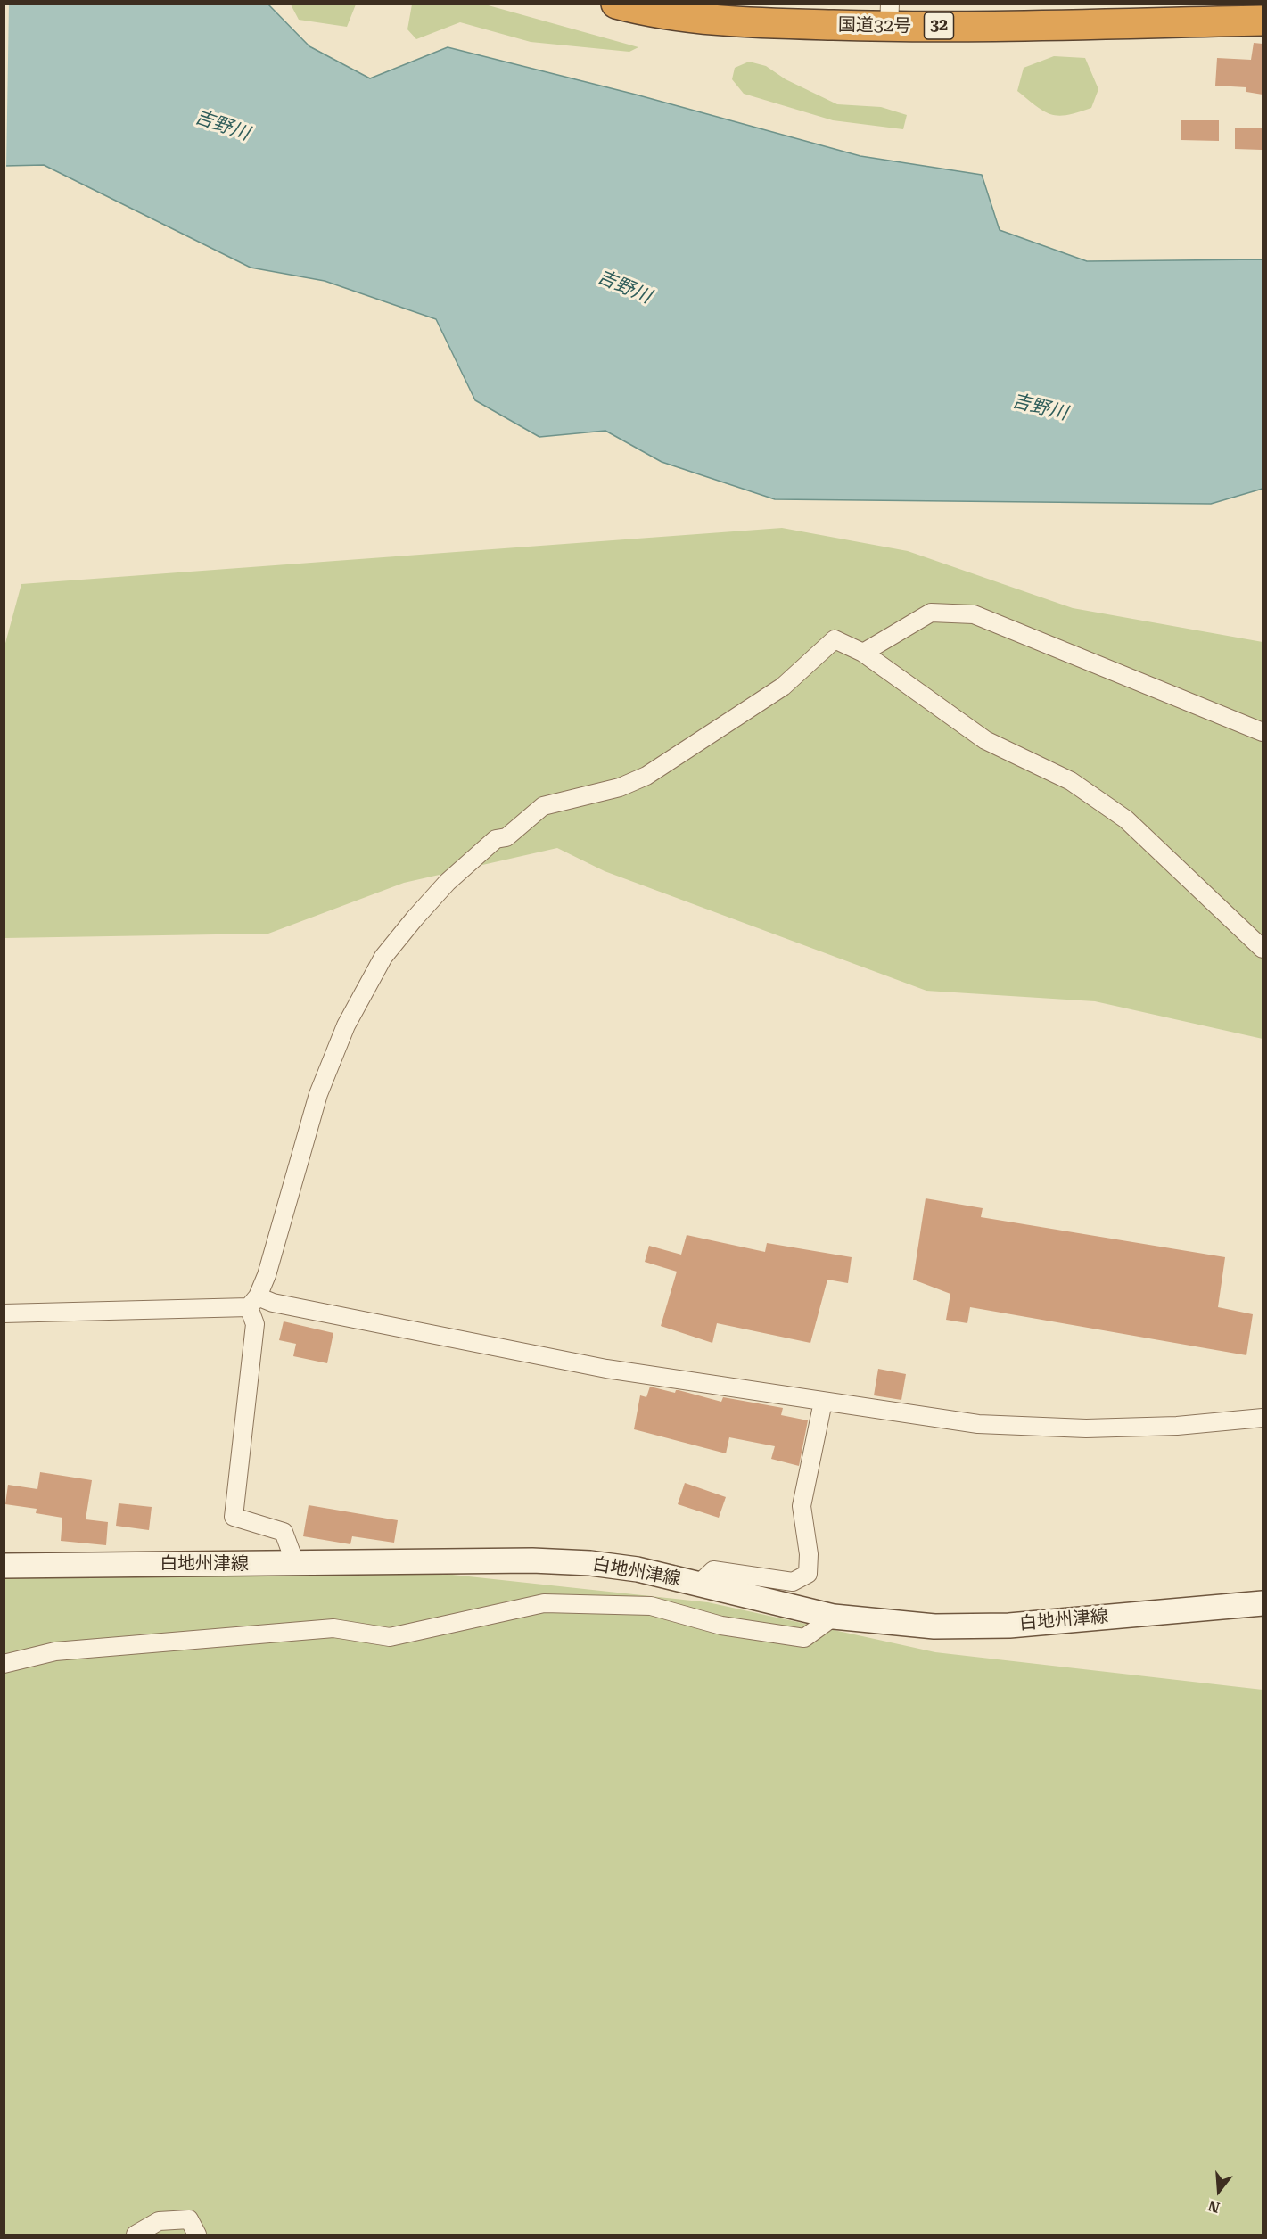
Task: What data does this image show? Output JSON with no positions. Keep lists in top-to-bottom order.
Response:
{
  "streets": {
    "highway": ["国道32号", "32"],
    "main road": ["白地州津線"]
  },
  "water": ["吉野川"],
  "north": "bottom"
}
